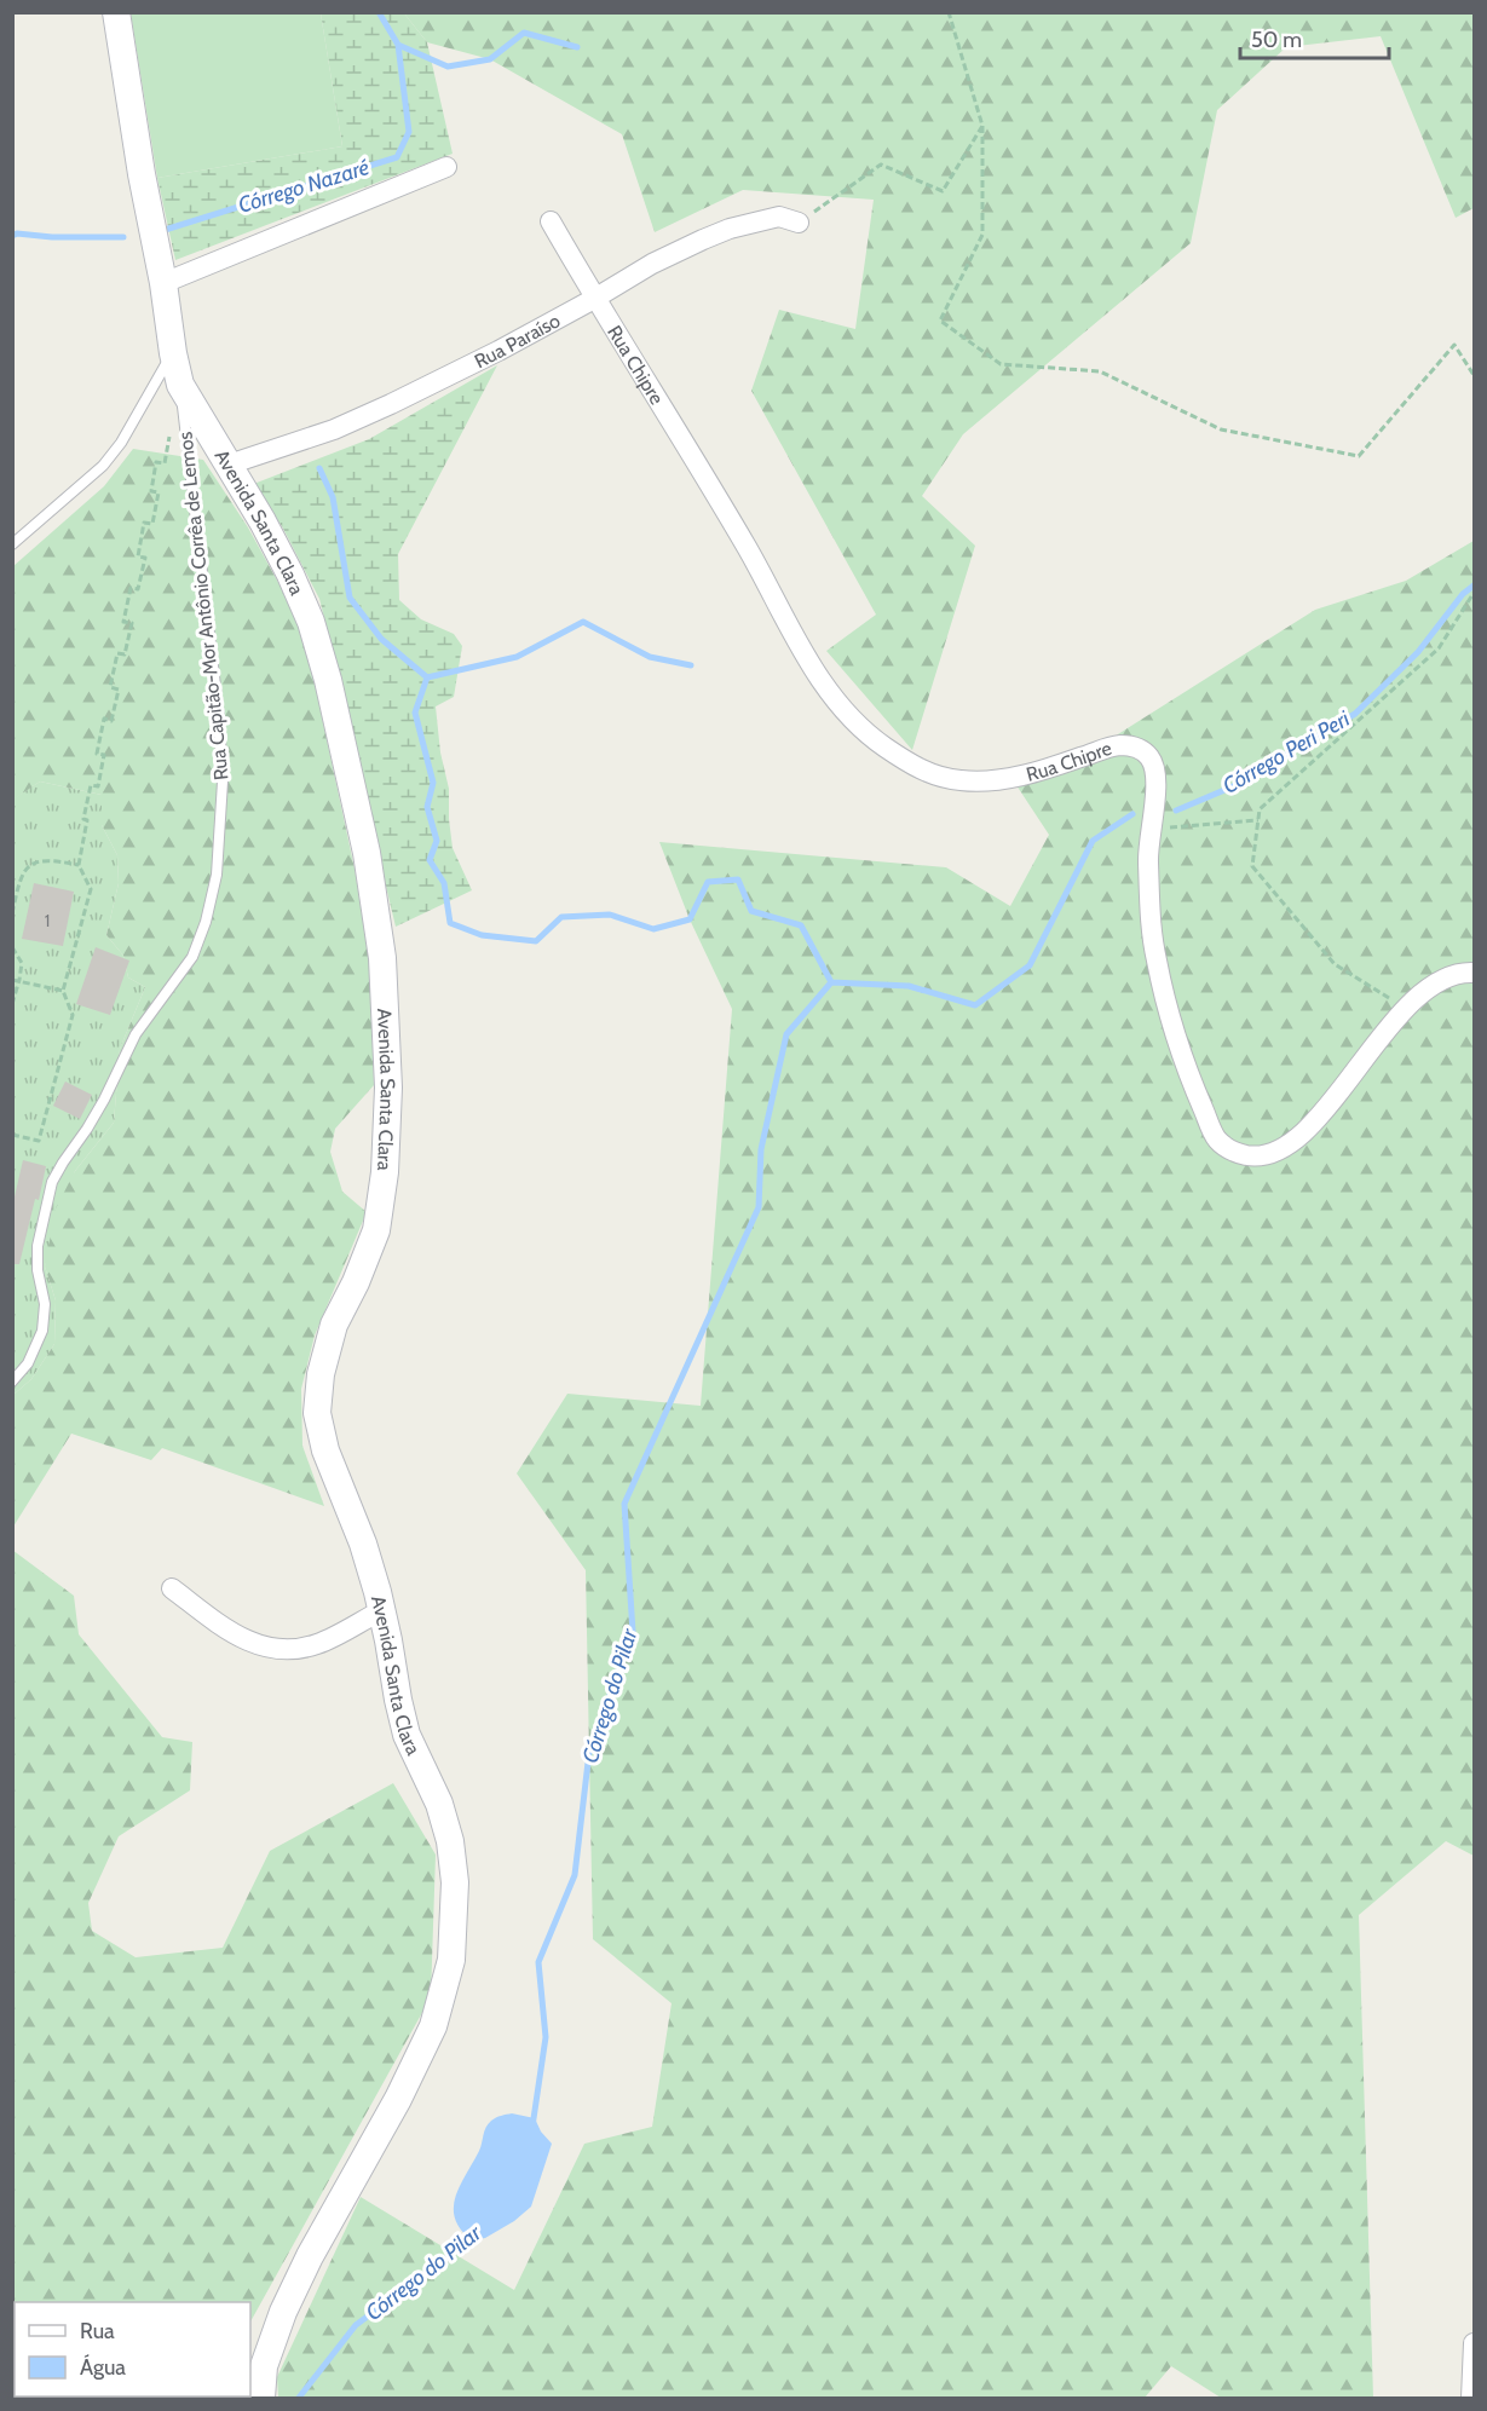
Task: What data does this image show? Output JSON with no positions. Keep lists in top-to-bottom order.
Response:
{
  "streets": {
    "street": ["Rua Paraíso", "Rua Chipre", "Avenida Santa Clara"],
    "lane": ["Rua Capitão-Mor Antônio Corrêa de Lemos"]
  },
  "crossings": [
    ["Rua Paraíso", "Rua Chipre"],
    ["Rua Paraíso", "Avenida Santa Clara"],
    ["Avenida Santa Clara", "Rua Capitão-Mor Antônio Corrêa de Lemos"]
  ],
  "water": ["Córrego Nazaré", "Córrego Peri Peri", "Córrego do Pilar"],
  "house_numbers": ["1"],
  "legend": ["Rua", "Água"],
  "scale_bar": "50 m"
}
